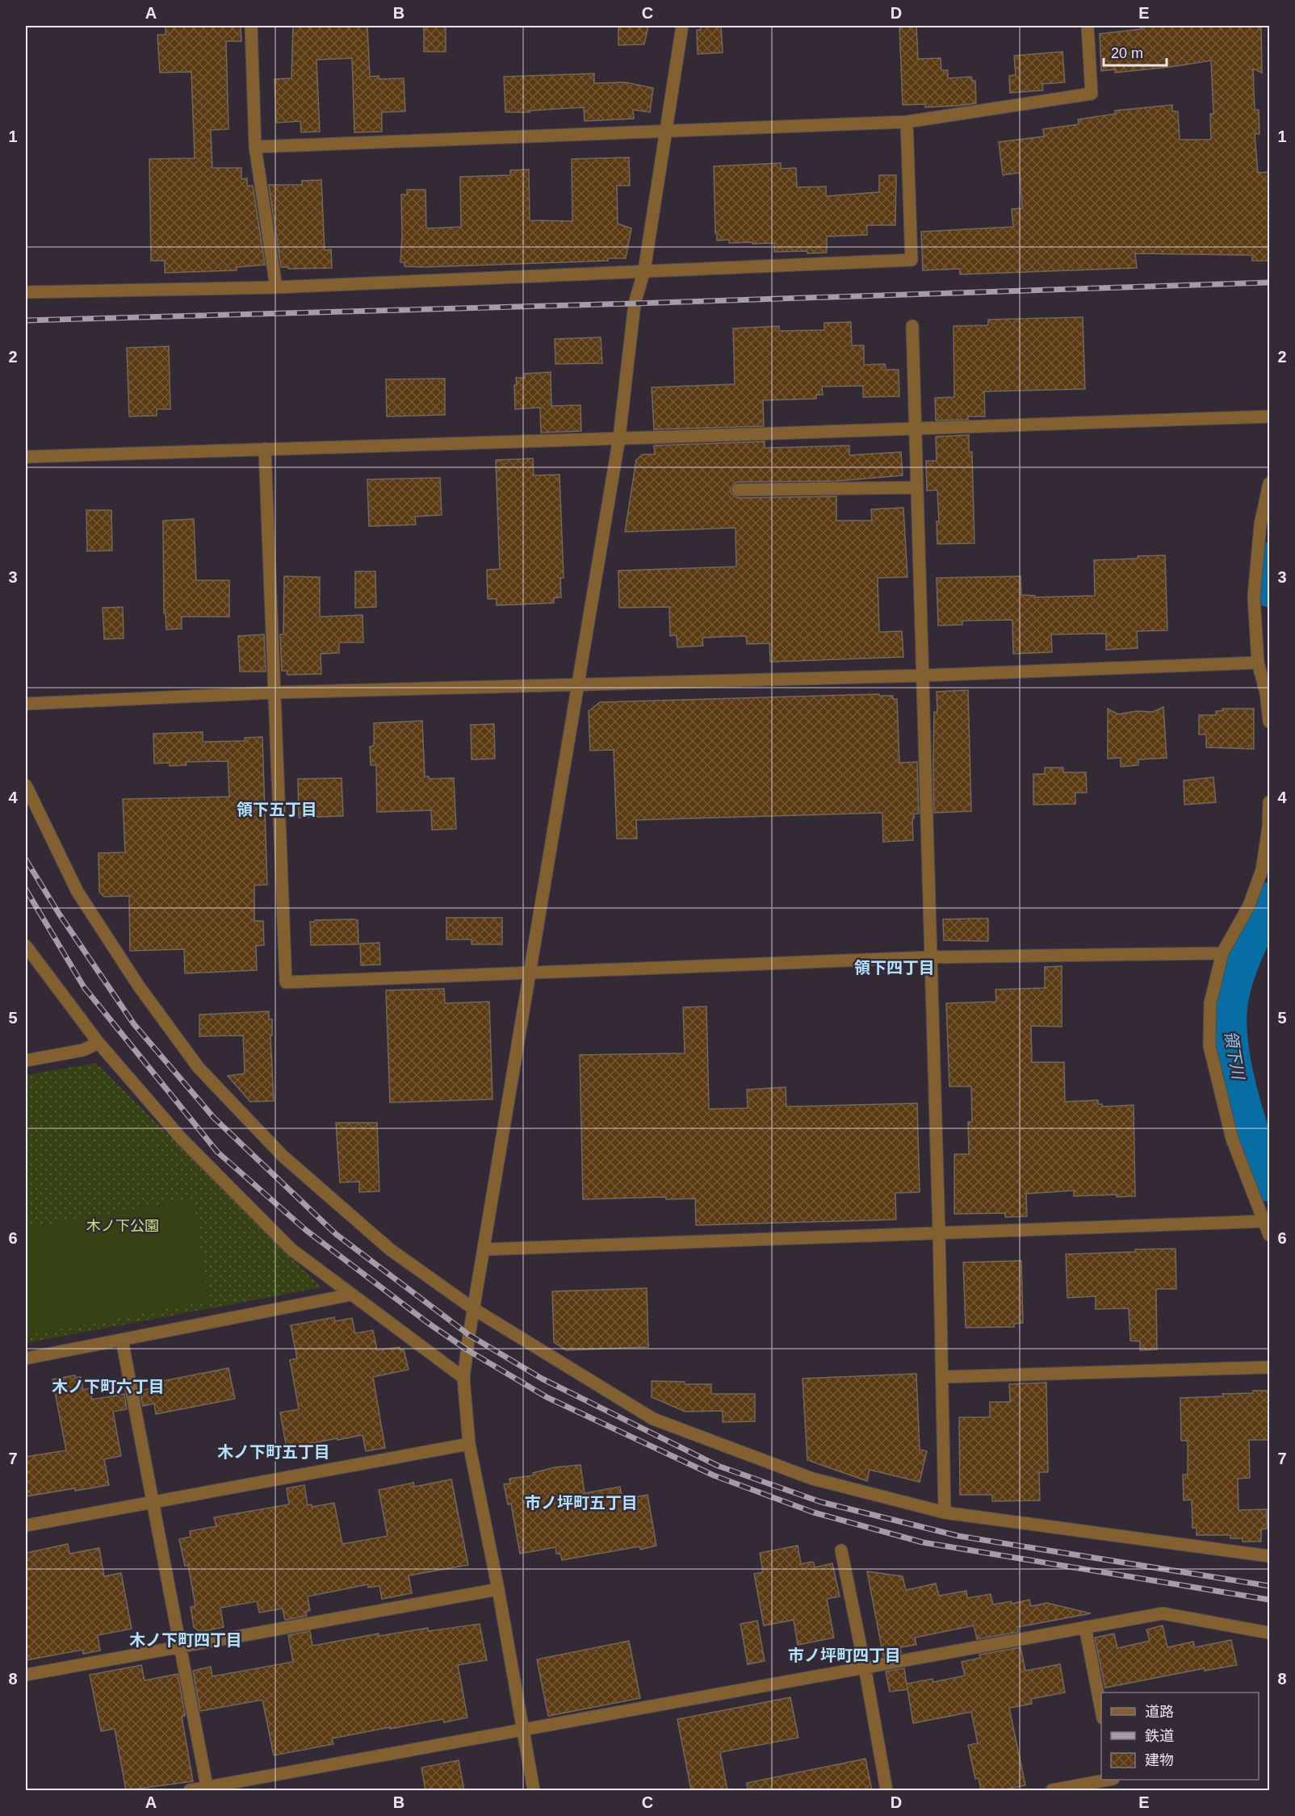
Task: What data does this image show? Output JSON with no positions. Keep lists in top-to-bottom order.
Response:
{
  "districts": [
    "領下五丁目",
    "領下四丁目",
    "木ノ下町六丁目",
    "木ノ下町五丁目",
    "市ノ坪町五丁目",
    "木ノ下町四丁目",
    "市ノ坪町四丁目"
  ],
  "water": ["領下川"],
  "parks": ["木ノ下公園"],
  "legend": ["道路", "鉄道", "建物"],
  "scale_bar": "20 m",
  "grid": {
    "columns": [
      "A",
      "B",
      "C",
      "D",
      "E"
    ],
    "rows": [
      "1",
      "2",
      "3",
      "4",
      "5",
      "6",
      "7",
      "8"
    ]
  }
}
